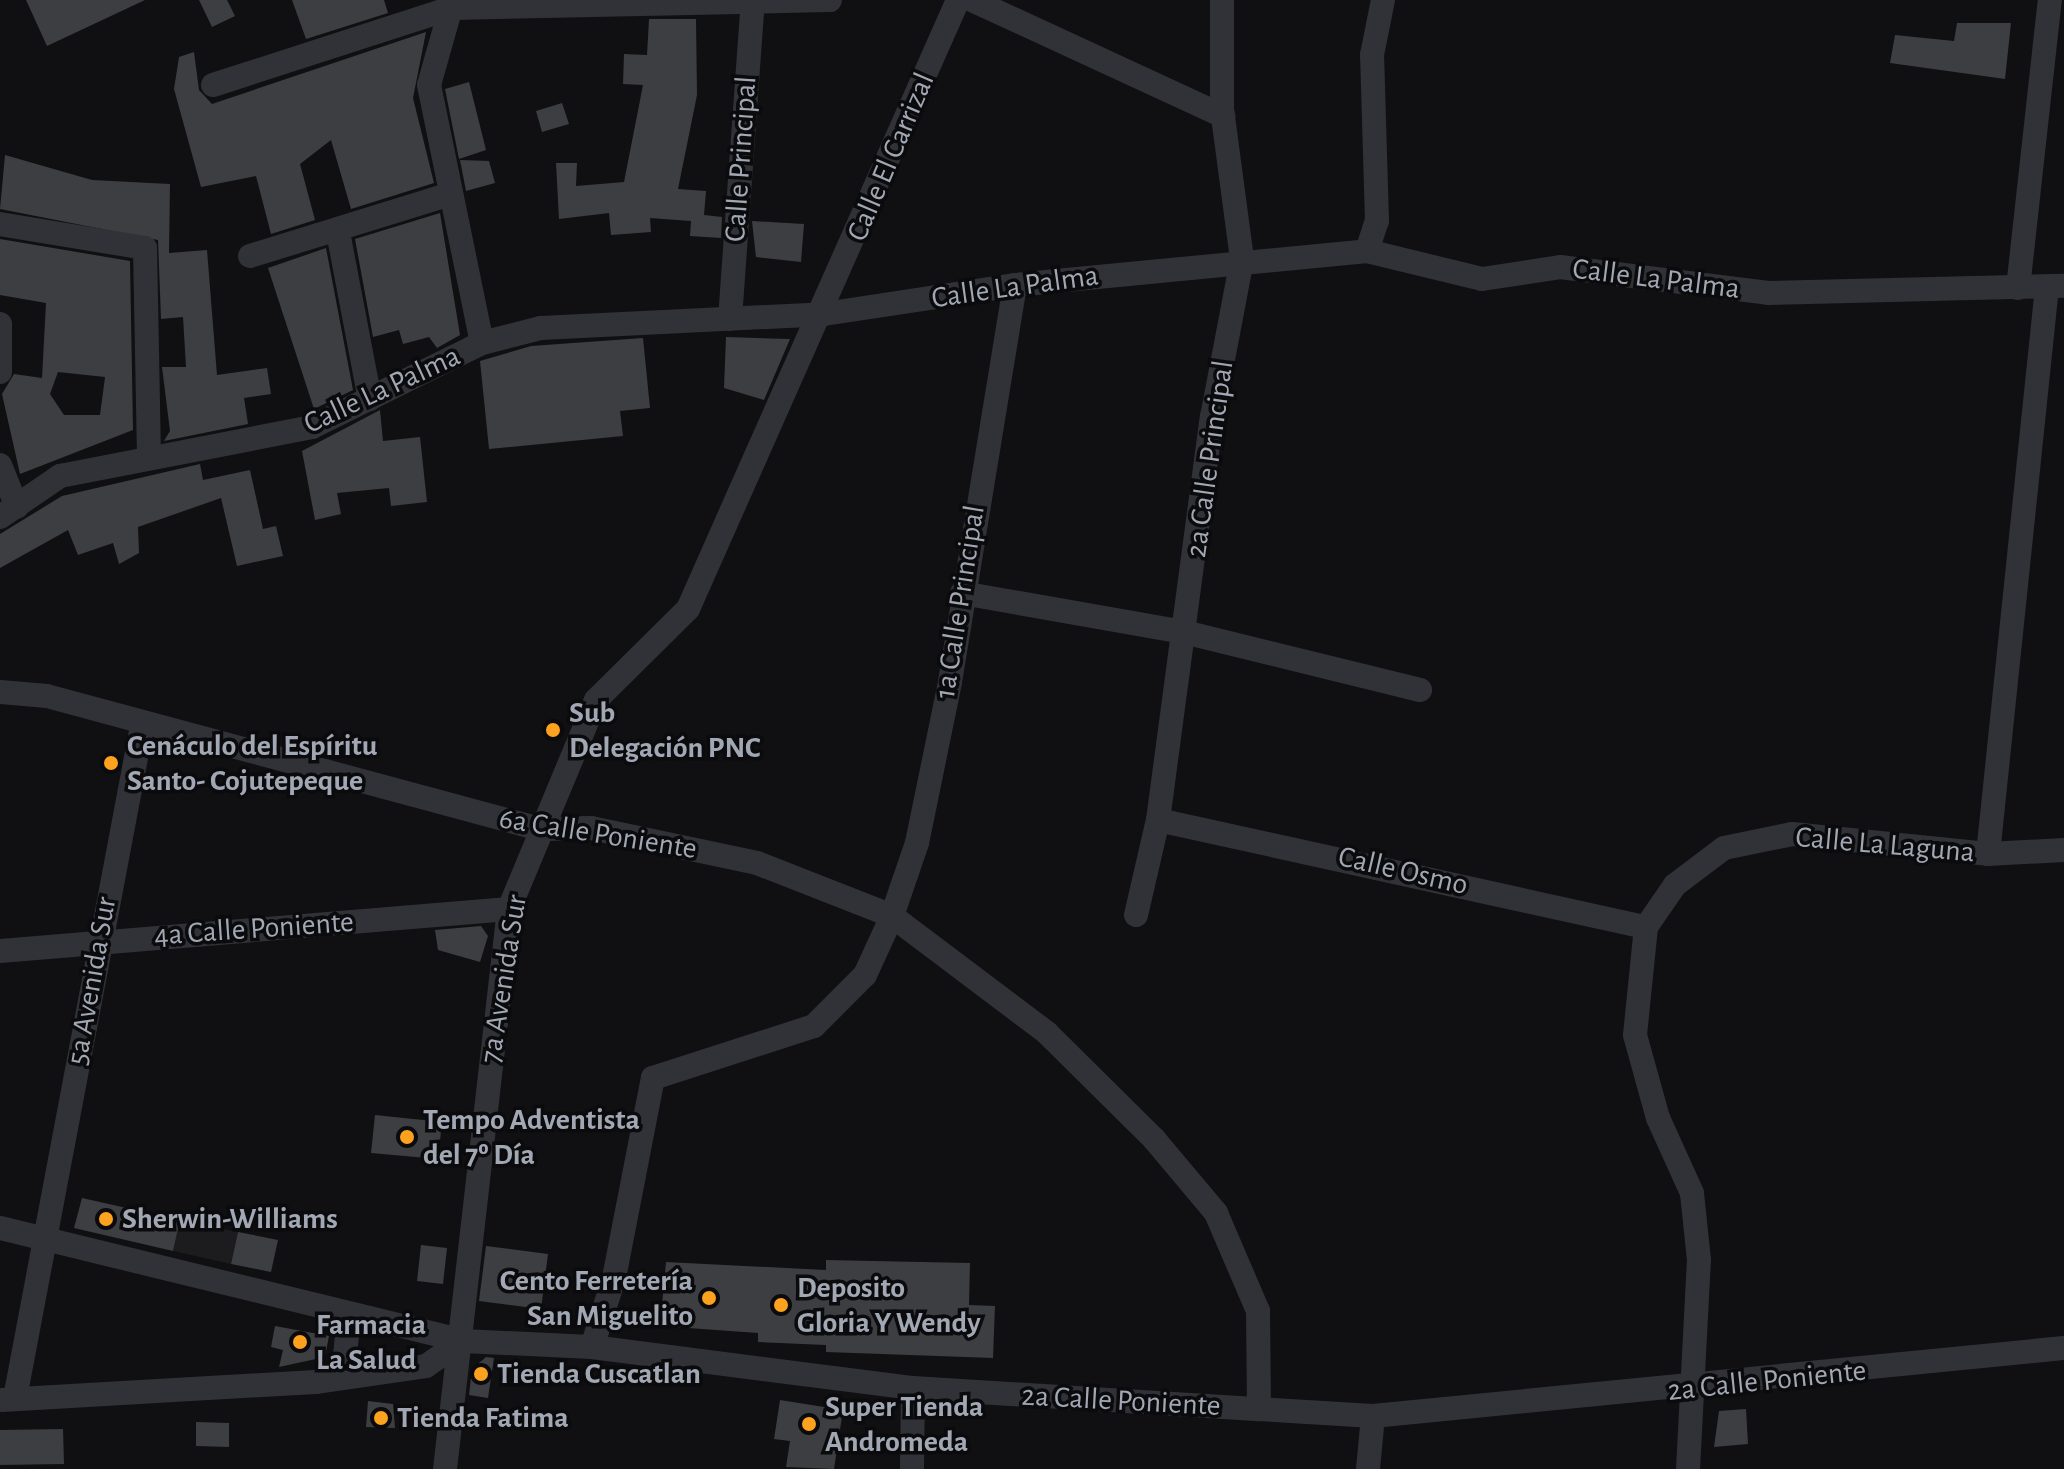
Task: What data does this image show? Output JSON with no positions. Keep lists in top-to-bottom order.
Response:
{
  "streets": {
    "street": [
      "Calle El Carrizal",
      "Calle Principal",
      "Calle La Palma",
      "2a Calle Principal",
      "1a Calle Principal",
      "6a Calle Poniente",
      "Calle La Laguna",
      "Calle Osmo",
      "4a Calle Poniente",
      "7a Avenida Sur",
      "5a Avenida Sur",
      "2a Calle Poniente"
    ]
  },
  "crossings": [
    ["Calle El Carrizal", "Calle La Palma"],
    ["Calle El Carrizal", "7a Avenida Sur"],
    ["Calle Principal", "Calle La Palma"],
    ["Calle La Palma", "2a Calle Principal"],
    ["Calle La Palma", "1a Calle Principal"],
    ["Calle La Palma", "7a Avenida Sur"],
    ["2a Calle Principal", "Calle Osmo"],
    ["1a Calle Principal", "6a Calle Poniente"],
    ["1a Calle Principal", "2a Calle Poniente"],
    ["6a Calle Poniente", "7a Avenida Sur"],
    ["6a Calle Poniente", "5a Avenida Sur"],
    ["6a Calle Poniente", "2a Calle Poniente"],
    ["Calle La Laguna", "Calle Osmo"],
    ["4a Calle Poniente", "7a Avenida Sur"],
    ["4a Calle Poniente", "5a Avenida Sur"],
    ["7a Avenida Sur", "2a Calle Poniente"],
    ["5a Avenida Sur", "2a Calle Poniente"]
  ],
  "places": [
    "Sub Delegación PNC",
    "Cenáculo del Espíritu Santo- Cojutepeque",
    "Tempo Adventista del 7º Día",
    "Sherwin-Williams",
    "Cento Ferretería San Miguelito",
    "Deposito Gloria Y Wendy",
    "Farmacia La Salud",
    "Tienda Cuscatlan",
    "Tienda Fatima",
    "Super Tienda Andromeda"
  ]
}
